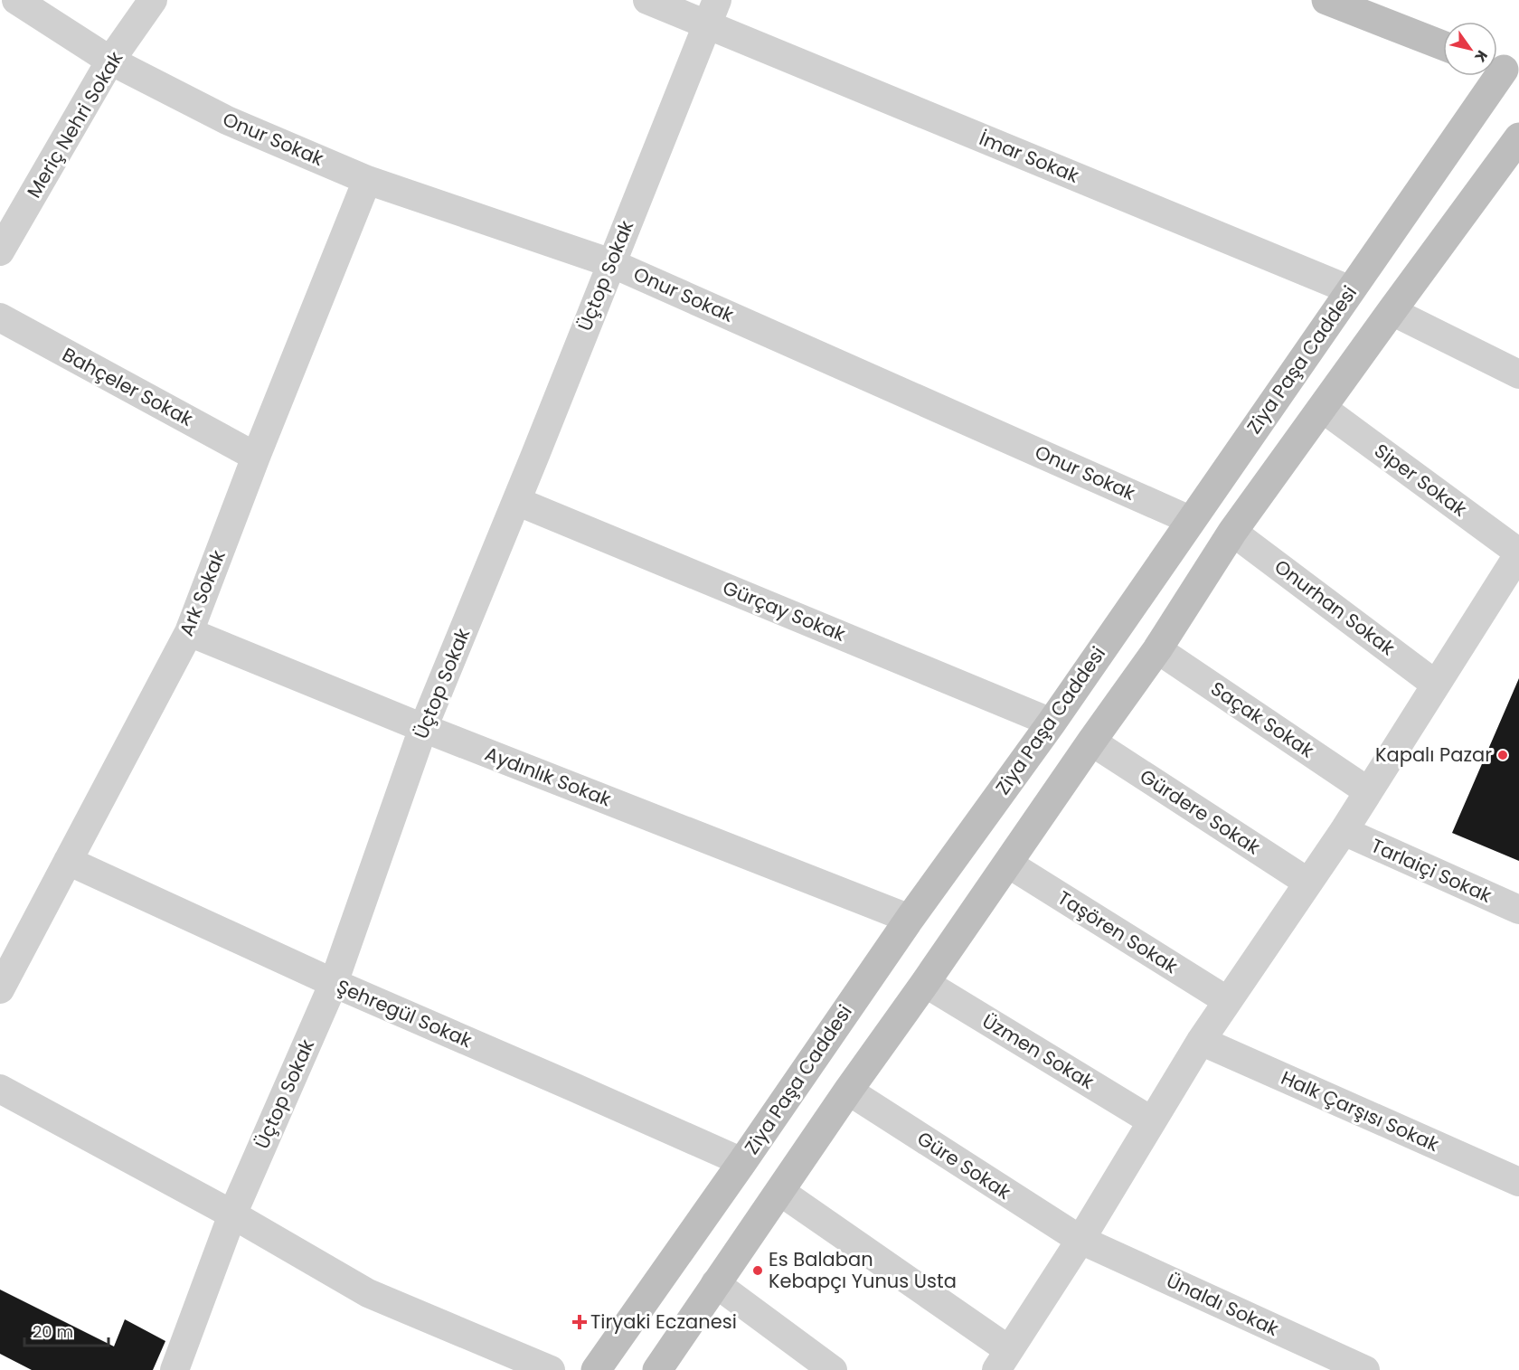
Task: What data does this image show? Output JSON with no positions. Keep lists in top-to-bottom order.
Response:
{
  "streets": {
    "main road": ["Ziya Paşa Caddesi"],
    "street": [
      "Meriç Nehri Sokak",
      "Onur Sokak",
      "İmar Sokak",
      "Üçtop Sokak",
      "Bahçeler Sokak",
      "Siper Sokak",
      "Ark Sokak",
      "Onurhan Sokak",
      "Gürçay Sokak",
      "Saçak Sokak",
      "Aydınlık Sokak",
      "Gürdere Sokak",
      "Tarlaiçi Sokak",
      "Taşören Sokak",
      "Şehregül Sokak",
      "Üzmen Sokak",
      "Halk Çarşısı Sokak",
      "Güre Sokak",
      "Ünaldı Sokak"
    ]
  },
  "crossings": [
    ["Meriç Nehri Sokak", "Onur Sokak"],
    ["Onur Sokak", "Üçtop Sokak"],
    ["Onur Sokak", "Ziya Paşa Caddesi"],
    ["Onur Sokak", "Ark Sokak"],
    ["İmar Sokak", "Üçtop Sokak"],
    ["İmar Sokak", "Ziya Paşa Caddesi"],
    ["Üçtop Sokak", "Gürçay Sokak"],
    ["Üçtop Sokak", "Aydınlık Sokak"],
    ["Üçtop Sokak", "Şehregül Sokak"],
    ["Ziya Paşa Caddesi", "Gürçay Sokak"],
    ["Ziya Paşa Caddesi", "Aydınlık Sokak"],
    ["Ziya Paşa Caddesi", "Şehregül Sokak"],
    ["Bahçeler Sokak", "Ark Sokak"],
    ["Ark Sokak", "Aydınlık Sokak"],
    ["Ark Sokak", "Şehregül Sokak"],
    ["Güre Sokak", "Ünaldı Sokak"]
  ],
  "places": {
    "other": ["Kapalı Pazar", "Es Balaban Kebapçı Yunus Usta"],
    "health": ["Tiryaki Eczanesi"]
  },
  "scale_bar": "20 m",
  "north": "bottom right"
}
